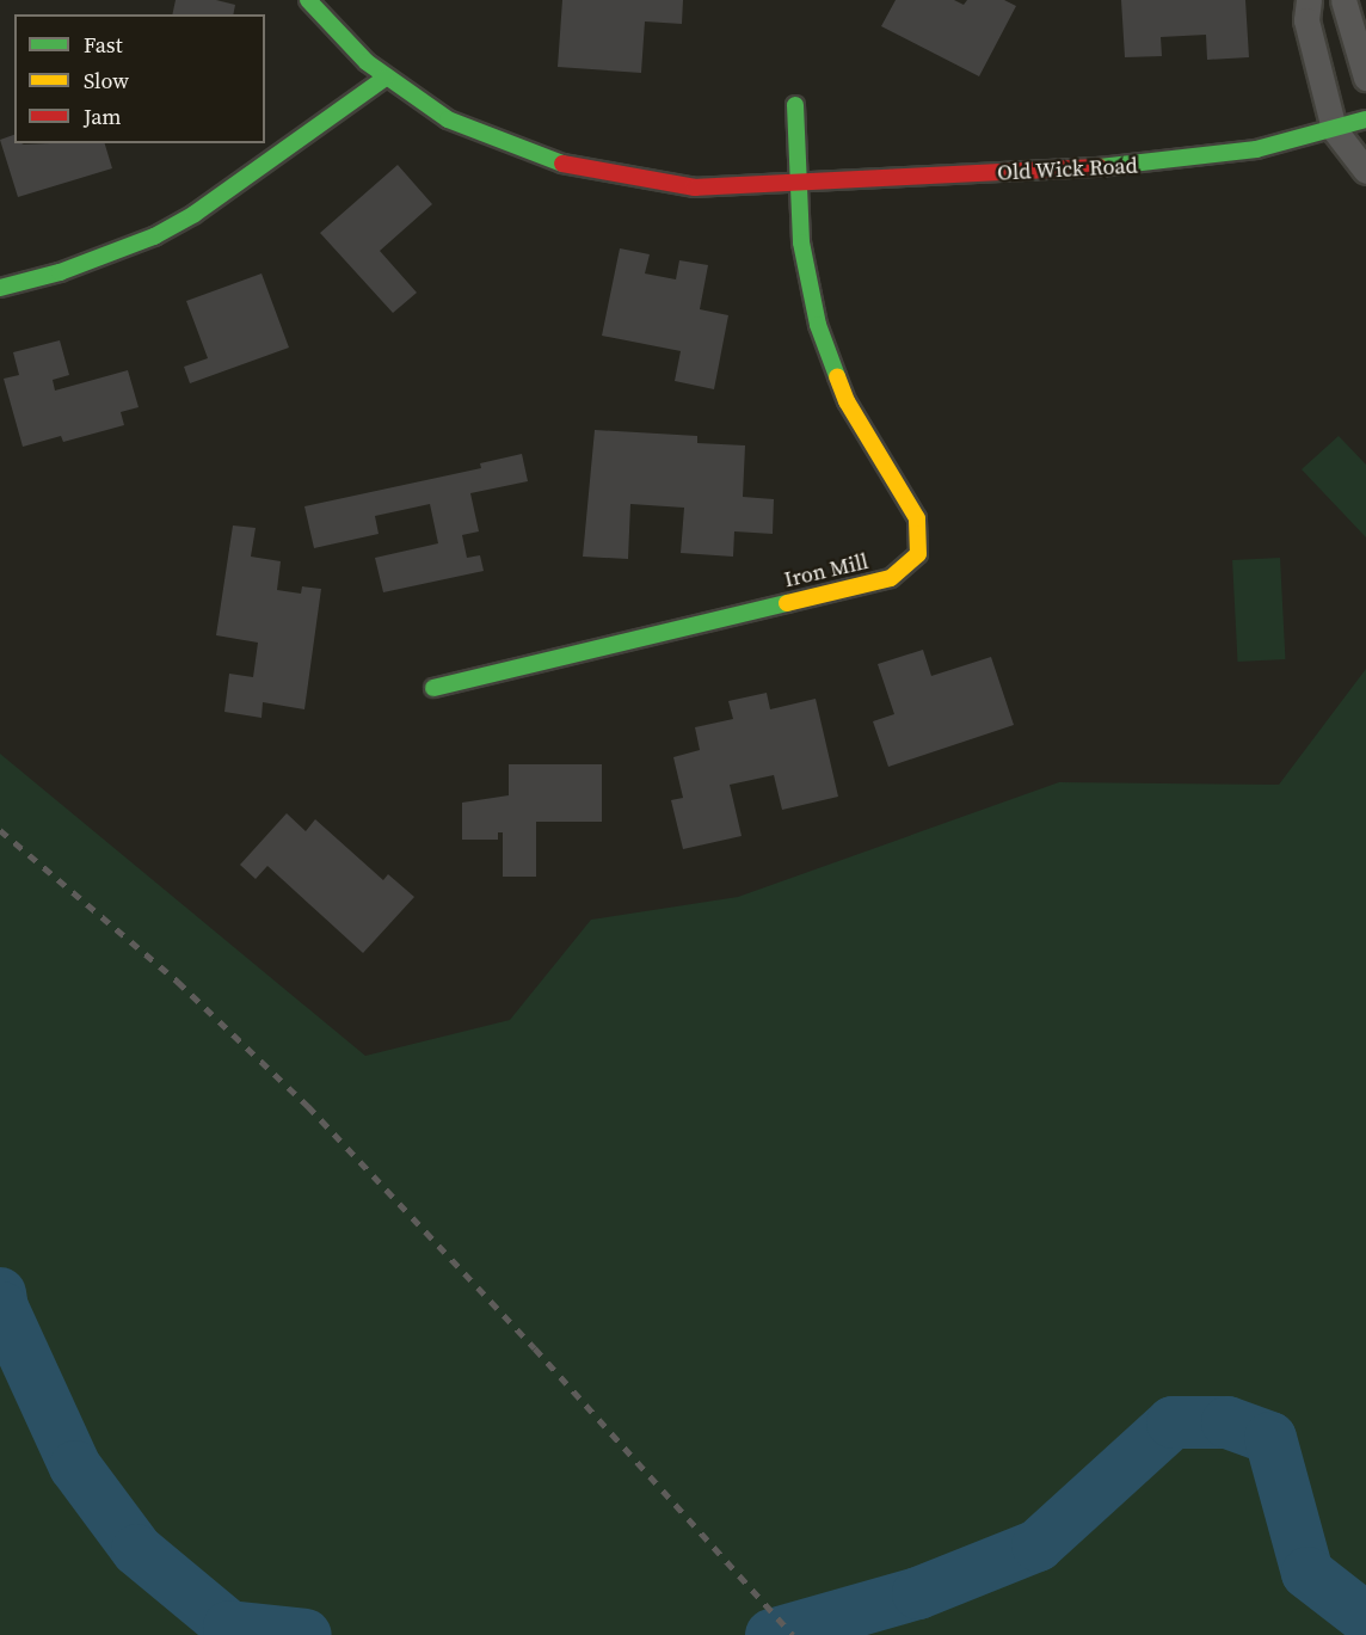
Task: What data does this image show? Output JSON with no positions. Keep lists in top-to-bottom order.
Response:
{
  "streets": {
    "street": ["Old Wick Road", "Iron Mill"]
  },
  "crossings": [
    ["Old Wick Road", "Iron Mill"]
  ],
  "legend": ["Fast", "Slow", "Jam"]
}
